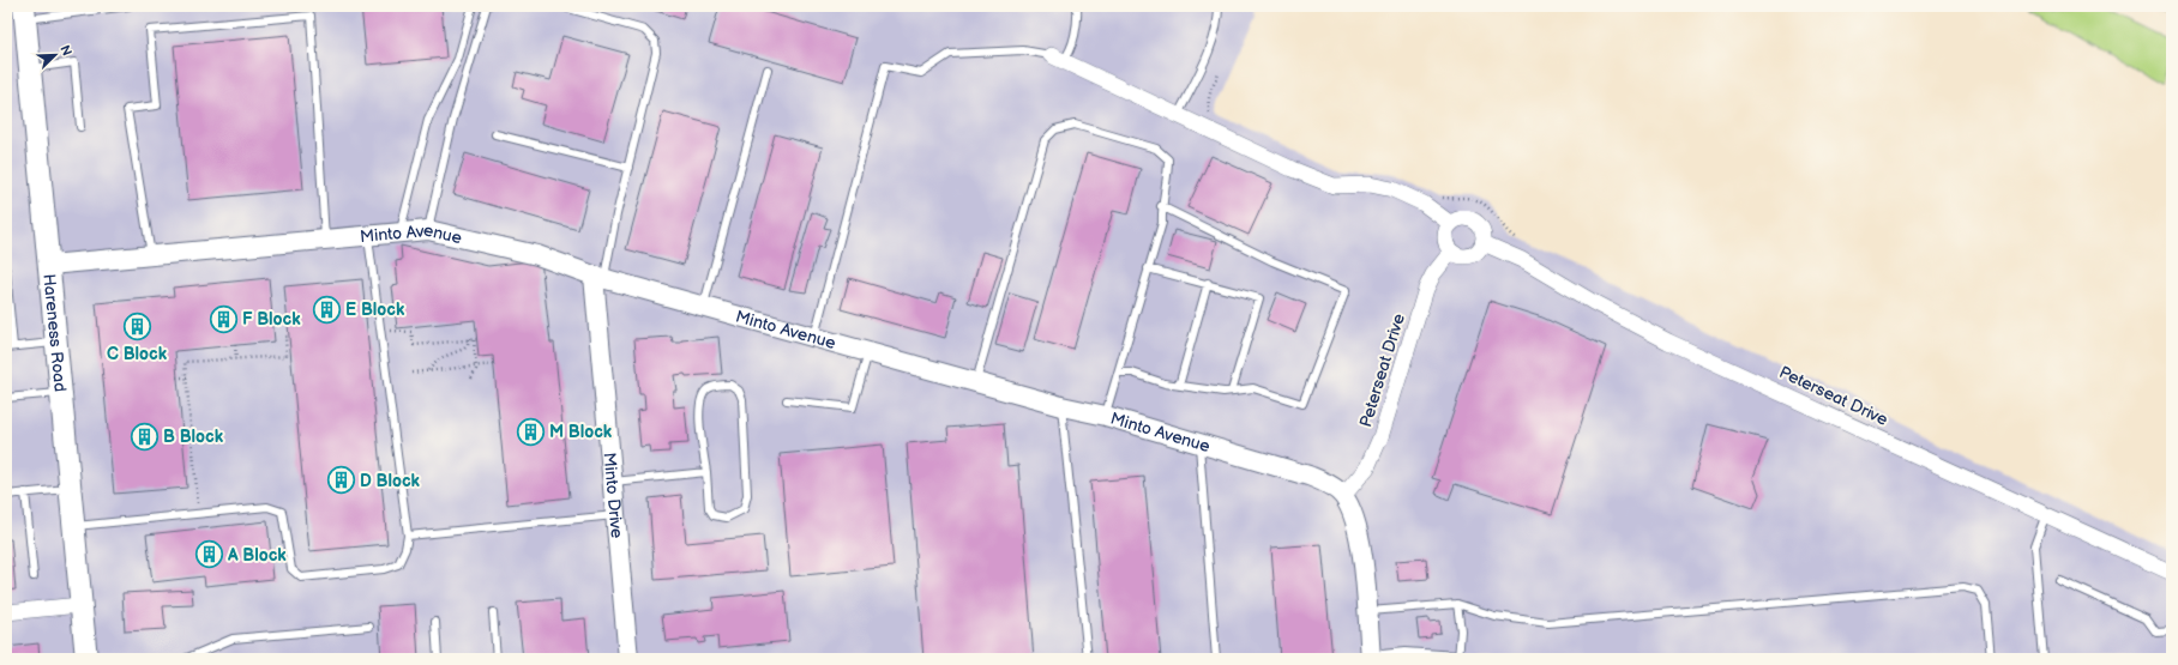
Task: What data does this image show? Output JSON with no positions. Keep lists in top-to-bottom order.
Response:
{
  "streets": {
    "main road": ["Hareness Road"],
    "street": ["Minto Avenue", "Peterseat Drive", "Minto Drive"]
  },
  "crossings": [
    ["Minto Avenue", "Hareness Road"],
    ["Minto Avenue", "Peterseat Drive"],
    ["Minto Avenue", "Minto Drive"]
  ],
  "places": {
    "building": [
      "E Block",
      "F Block",
      "C Block",
      "M Block",
      "B Block",
      "D Block",
      "A Block"
    ]
  },
  "north": "top right"
}
